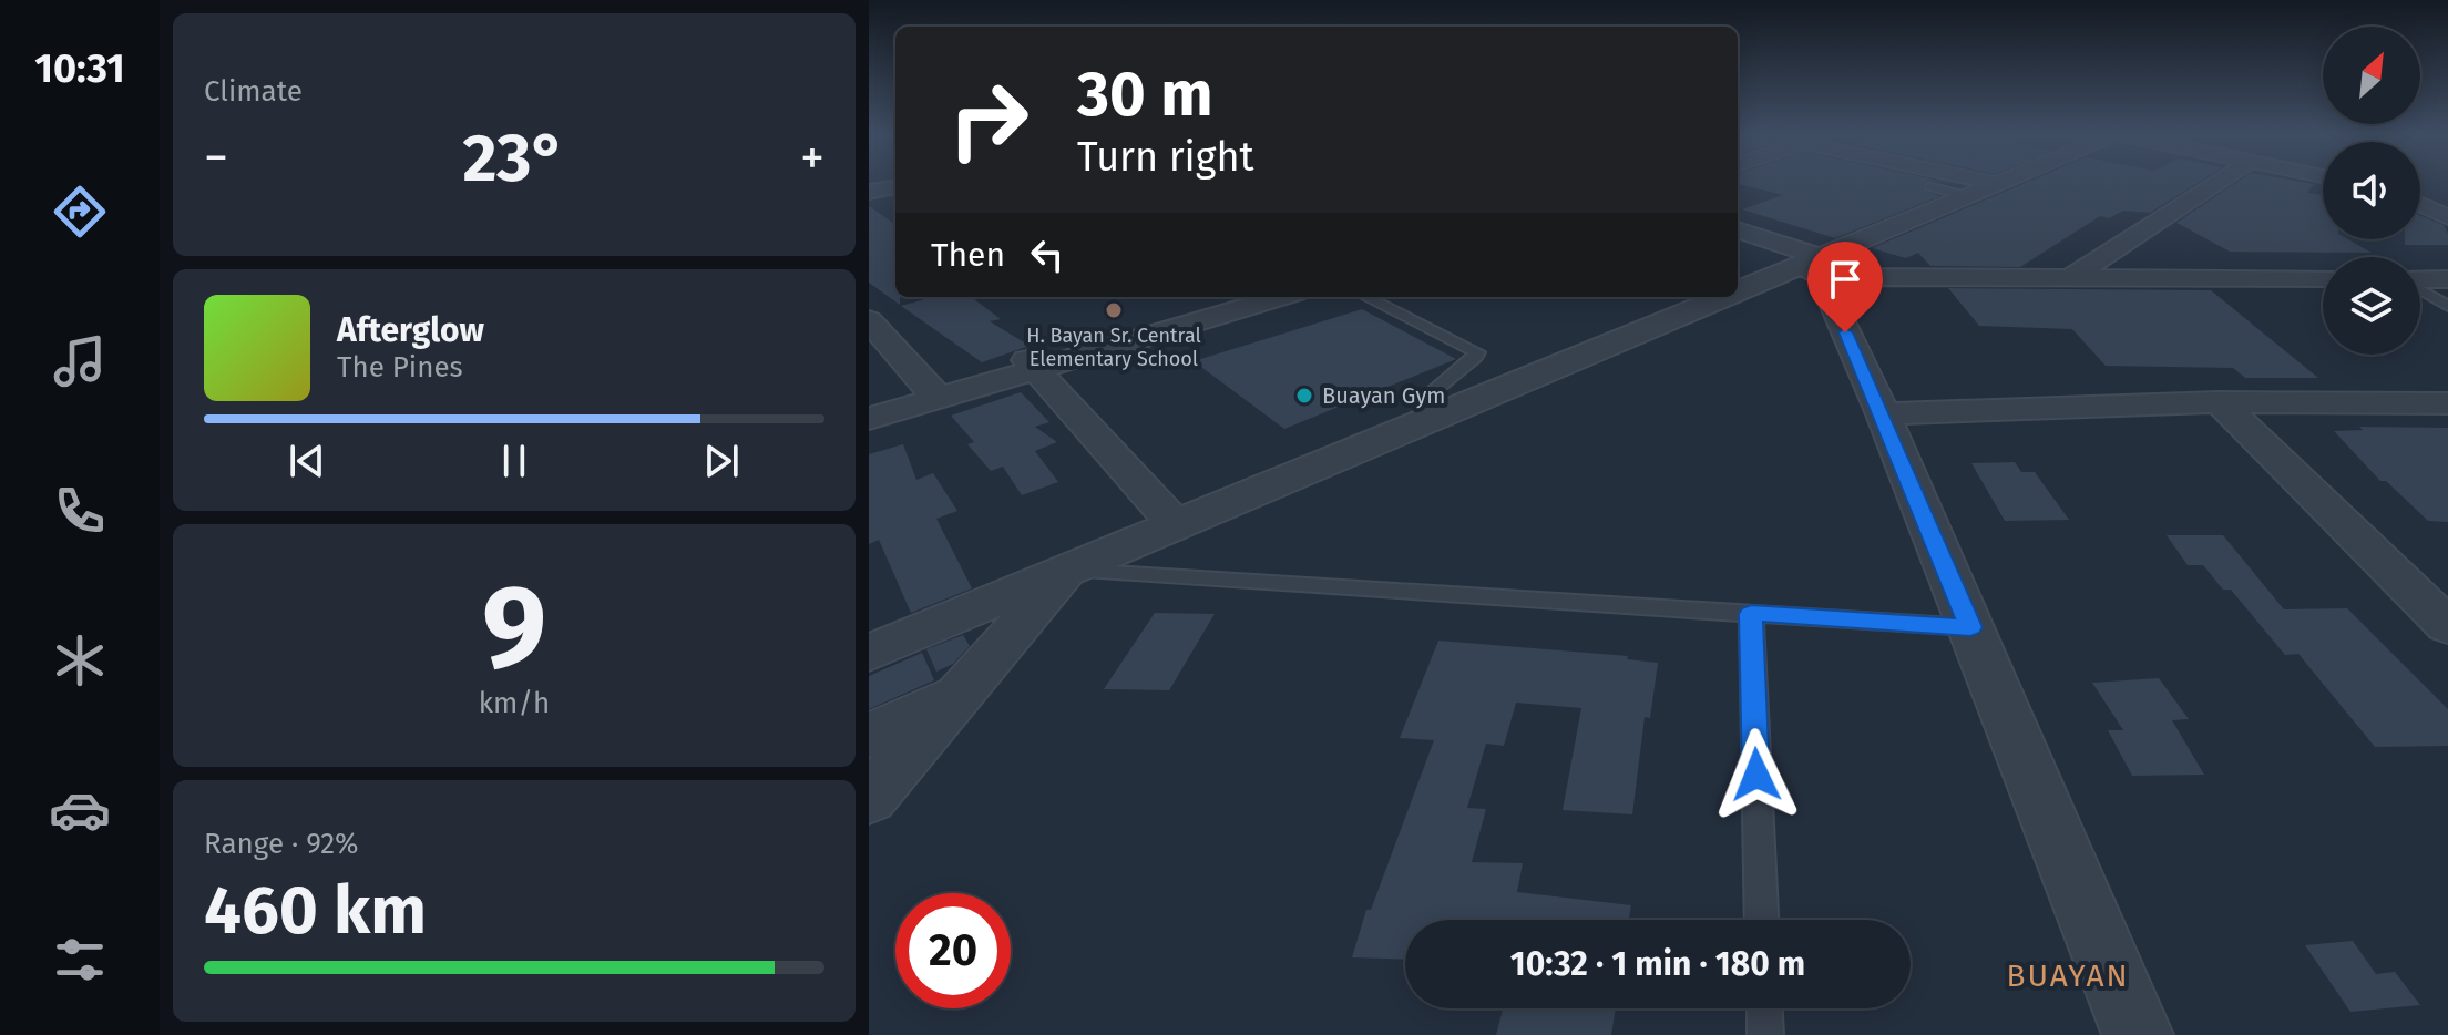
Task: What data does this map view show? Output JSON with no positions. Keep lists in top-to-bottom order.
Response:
{
  "districts": ["BUAYAN"],
  "places": ["H. Bayan Sr. Central Elementary School", "Buayan Gym"],
  "north": "top right",
  "page": {
    "tabs": "10:31",
    "tile": [
      "Climate",
      ["9", "km/h"],
      ["Range · 92%", "460 km"]
    ],
    "turn": ["30 m", "Turn right"],
    "heat": ["−", "23°", "+"],
    "then": "Then",
    "song": ["Afterglow", "The Pines"],
    "limit": "20",
    "trip": "10:32 · 1 min · 180 m"
  }
}
